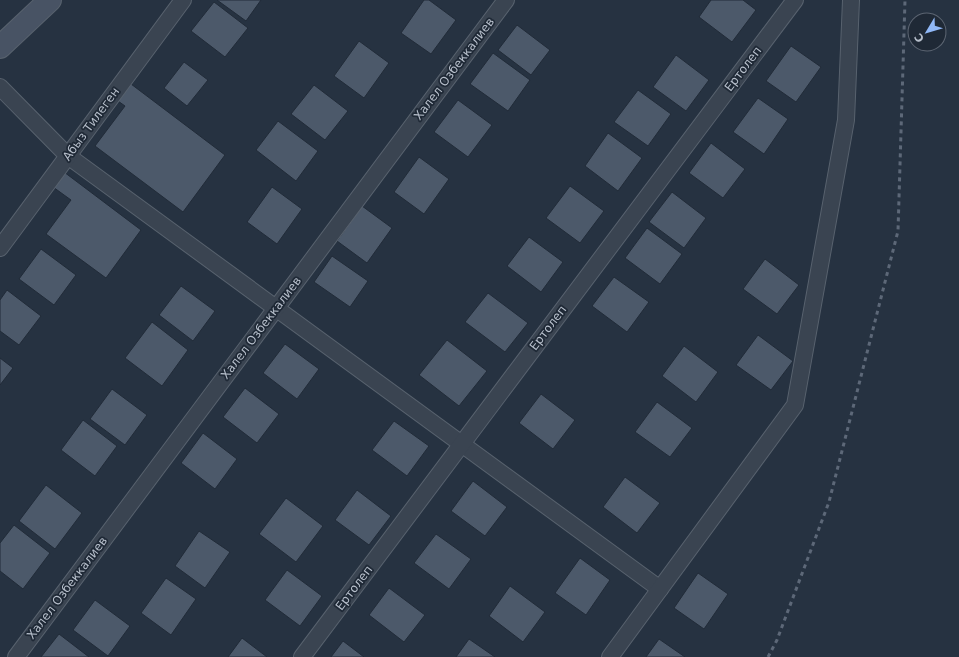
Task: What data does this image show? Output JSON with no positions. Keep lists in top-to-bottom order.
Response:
{
  "streets": {
    "street": ["Халел Озбеккалиев", "Ертолеп", "Абыз Тилеген"]
  },
  "north": "bottom left"
}
